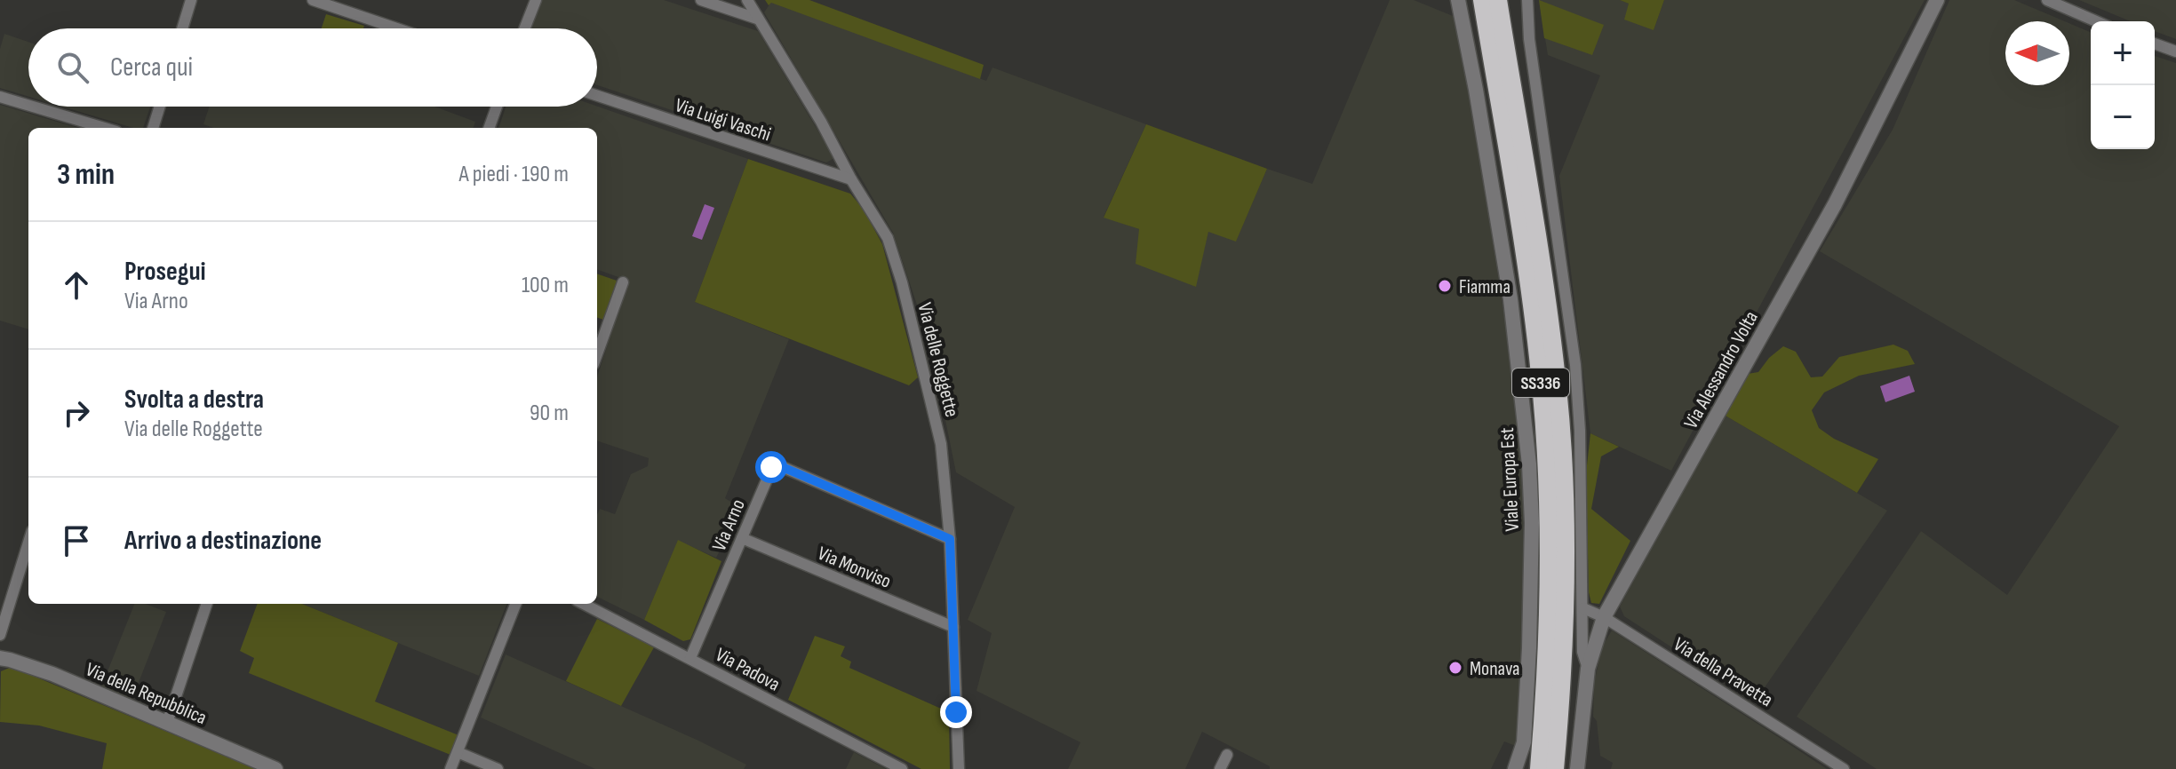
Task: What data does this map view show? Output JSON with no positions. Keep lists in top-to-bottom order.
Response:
{
  "streets": {
    "highway": ["SS336"],
    "street": [
      "Via Luigi Vaschi",
      "Via delle Roggette",
      "Via Alessandro Volta",
      "Viale Europa Est",
      "Via Arno",
      "Via Monviso",
      "Via Padova",
      "Via della Pravetta",
      "Via della Repubblica"
    ]
  },
  "crossings": [
    ["Via Luigi Vaschi", "Via delle Roggette"],
    ["Via delle Roggette", "Via Arno"],
    ["Via delle Roggette", "Via Monviso"],
    ["Via Alessandro Volta", "Via della Pravetta"],
    ["Via Arno", "Via Monviso"],
    ["Via Arno", "Via Padova"]
  ],
  "places": ["Fiamma", "Monava"],
  "north": "left",
  "page": {
    "map_buttons": ["+", "−"],
    "search": "Cerca qui",
    "heading": ["3 min", "A piedi · 190 m"],
    "list": [
      ["Prosegui", "Via Arno", "100 m"],
      ["Svolta a destra", "Via delle Roggette", "90 m"],
      "Arrivo a destinazione"
    ]
  }
}
